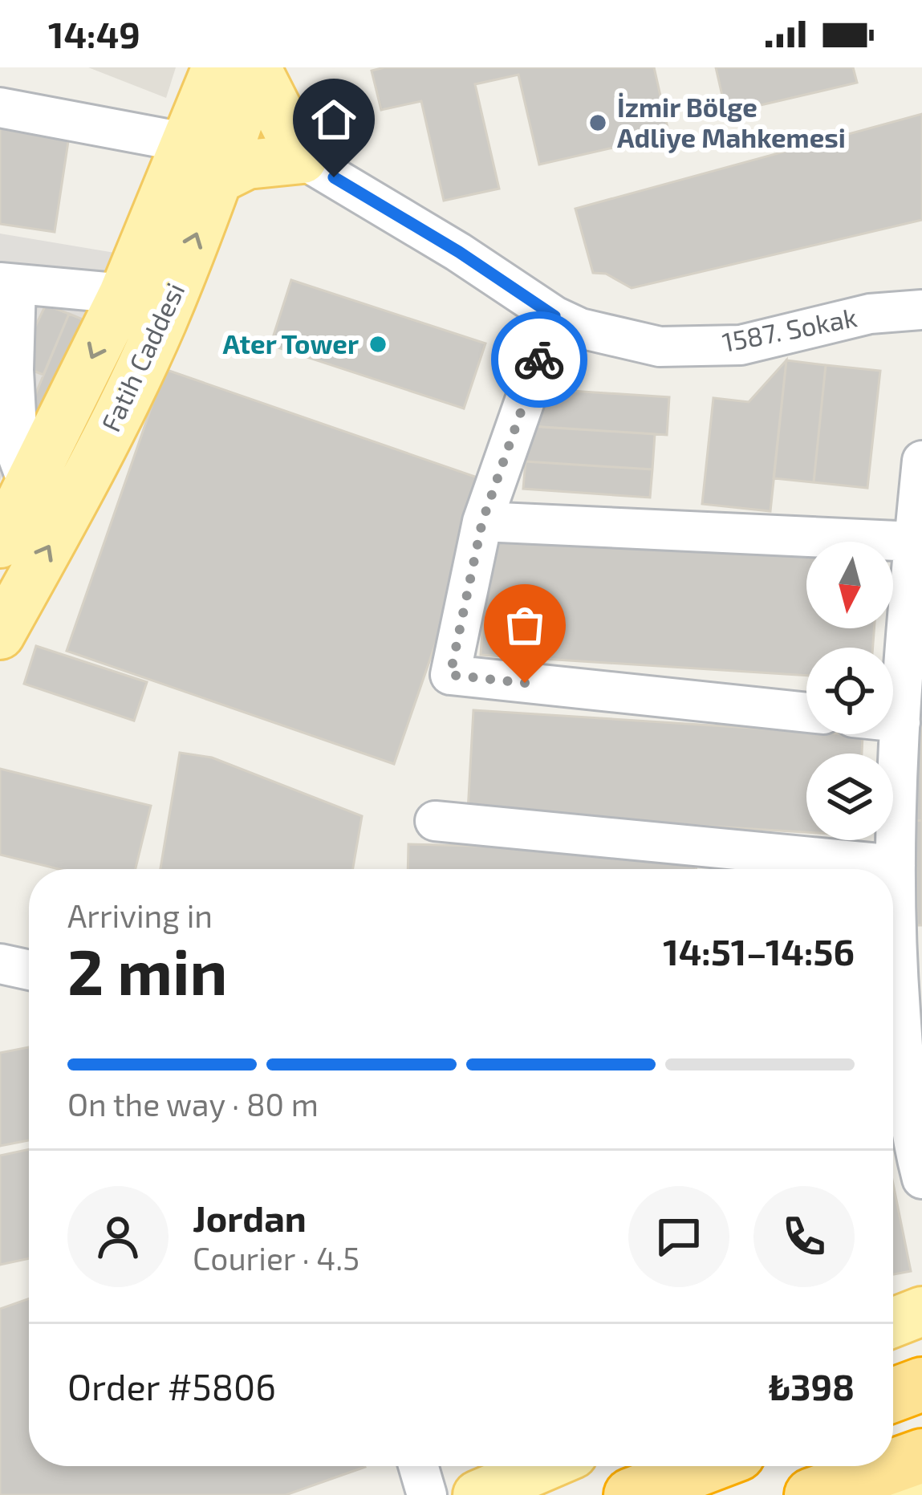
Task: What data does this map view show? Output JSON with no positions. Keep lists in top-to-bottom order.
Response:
{
  "streets": {
    "main road": ["Fatih Caddesi"],
    "street": ["1587. Sokak"]
  },
  "places": ["İzmir Bölge Adliye Mahkemesi", "Ater Tower"],
  "north": "bottom",
  "page": {
    "status": "14:49",
    "heading": ["2 min", "Arriving in", "14:51–14:56"],
    "panel": [
      "Jordan",
      "Courier · 4.5",
      "Order #5806",
      "₺398"
    ],
    "bar": "On the way · 80 m"
  }
}
